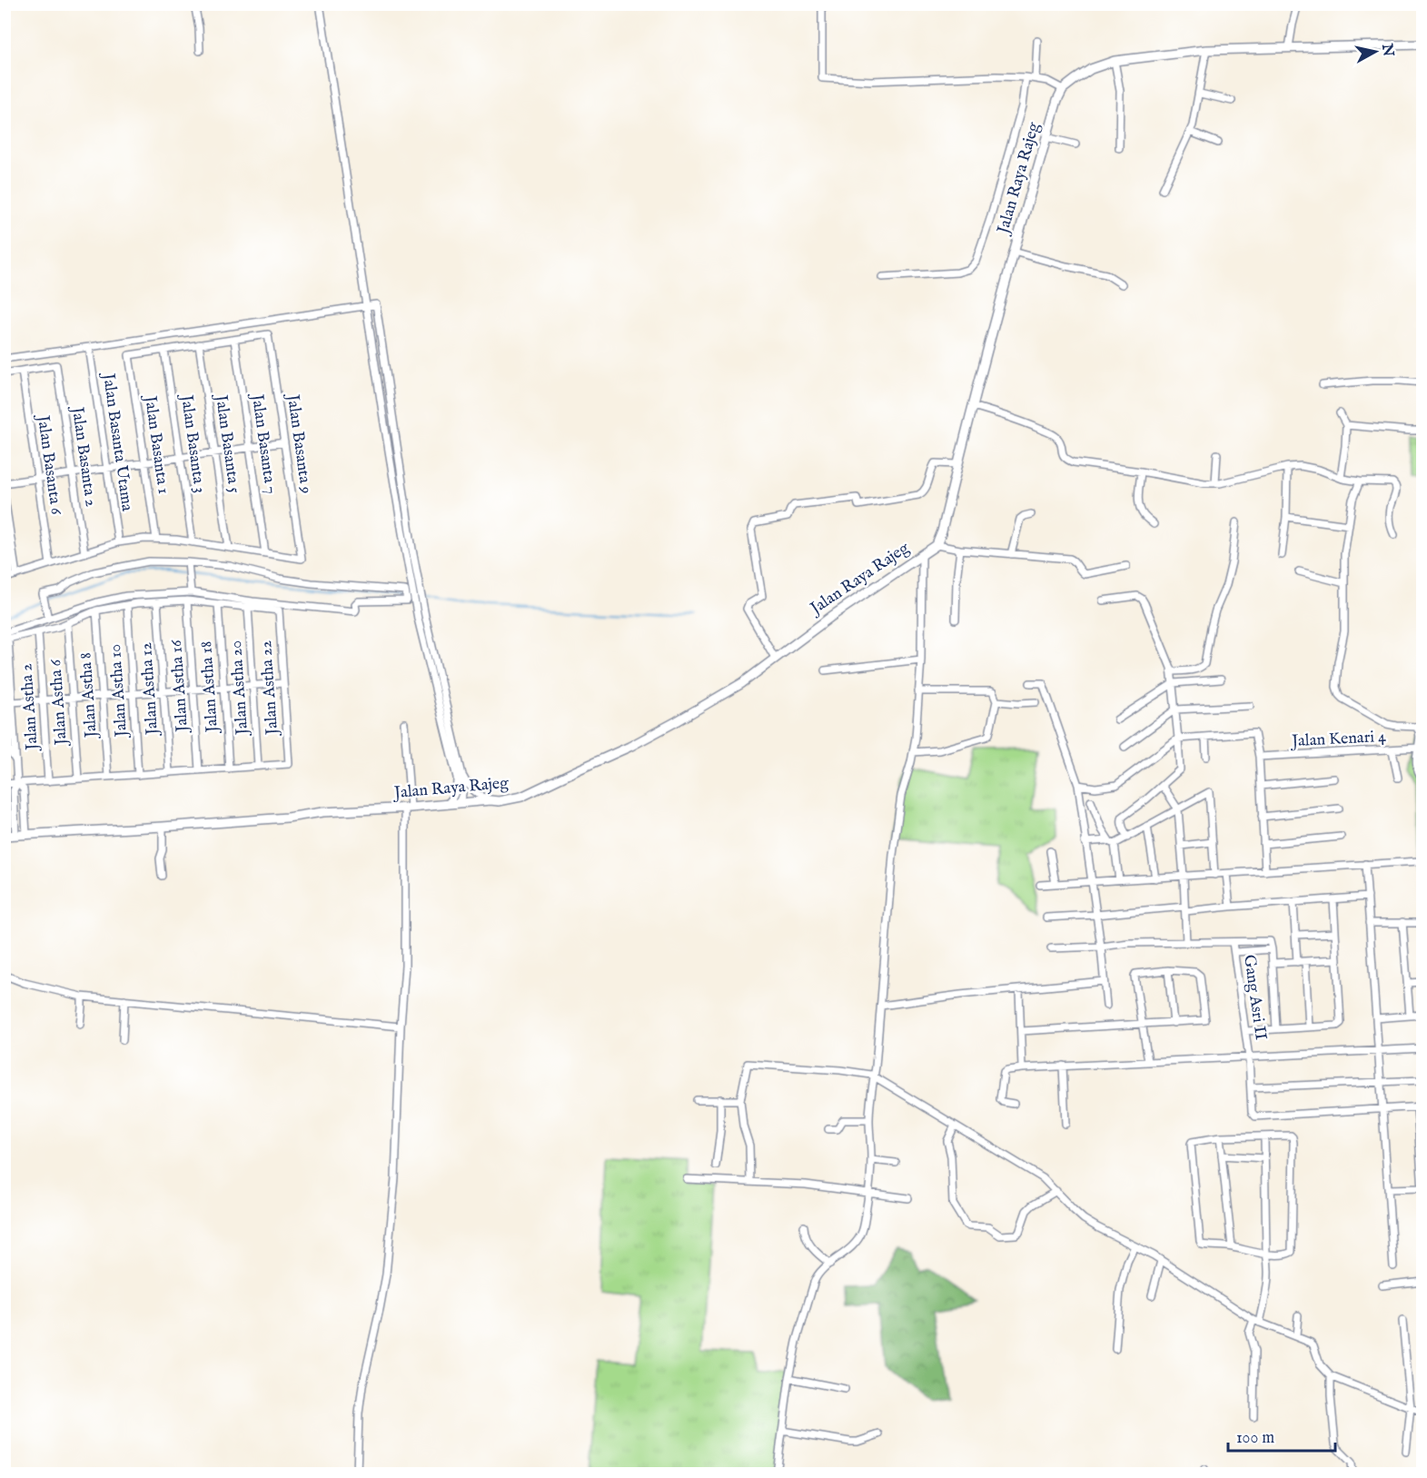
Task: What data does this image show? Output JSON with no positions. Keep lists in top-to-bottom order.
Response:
{
  "streets": {
    "main road": ["Jalan Raya Rajeg"],
    "street": [
      "Jalan Basanta Utama",
      "Jalan Basanta 3",
      "Jalan Basanta 5",
      "Jalan Basanta 7",
      "Jalan Basanta 9",
      "Jalan Basanta 1",
      "Jalan Basanta 2",
      "Jalan Basanta 6",
      "Jalan Astha 16",
      "Jalan Astha 18",
      "Jalan Astha 20",
      "Jalan Astha 22",
      "Jalan Astha 12",
      "Jalan Astha 10",
      "Jalan Astha 8",
      "Jalan Astha 6",
      "Jalan Astha 2",
      "Jalan Kenari 4",
      "Gang Asri II"
    ]
  },
  "crossings": [
    ["Jalan Basanta 3", "Jalan Basanta 1"],
    ["Jalan Basanta 7", "Jalan Basanta 9"],
    ["Jalan Basanta 2", "Jalan Basanta 6"],
    ["Jalan Astha 20", "Jalan Astha 22"]
  ],
  "scale_bar": "100 m",
  "north": "right"
}
